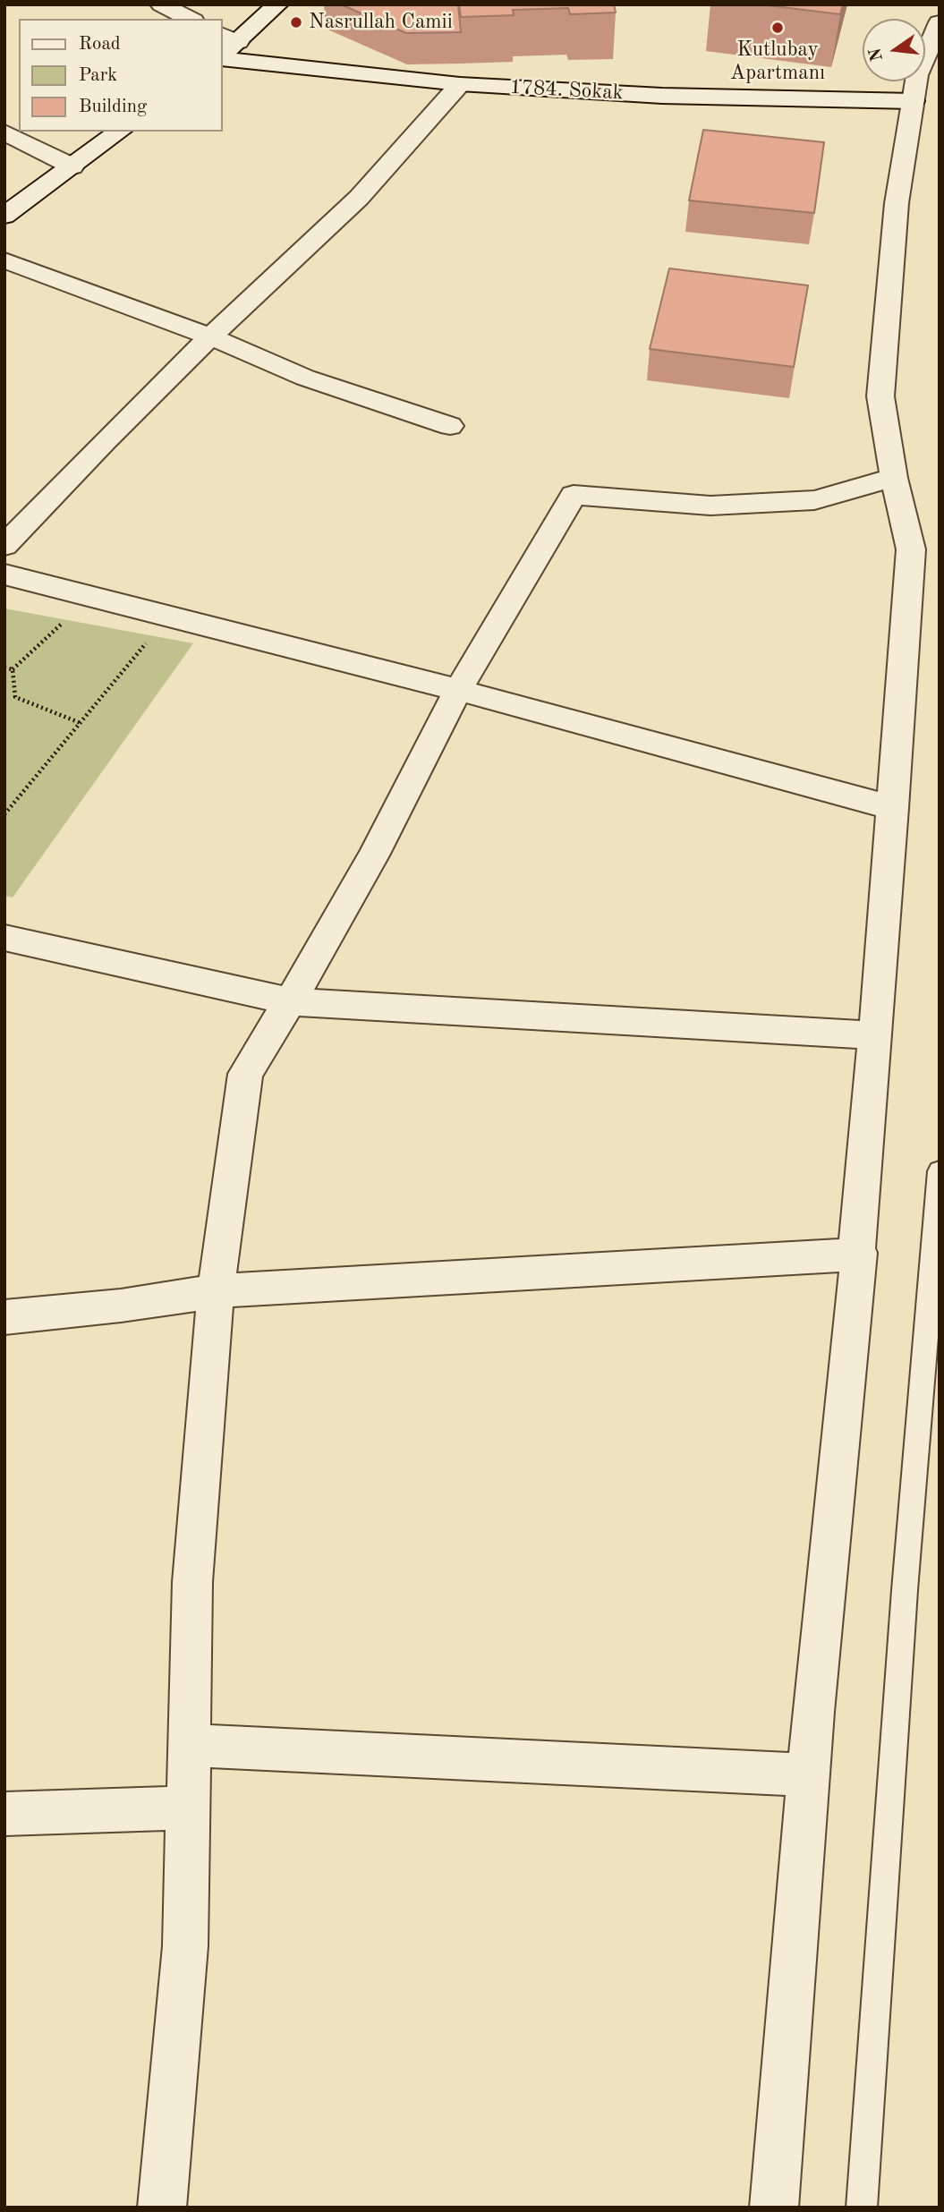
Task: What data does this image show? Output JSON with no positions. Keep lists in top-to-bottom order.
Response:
{
  "streets": {
    "street": ["1784. Sokak"]
  },
  "places": ["Nasrullah Camii", "Kutlubay Apartmanı"],
  "legend": ["Road", "Park", "Building"],
  "north": "left"
}
